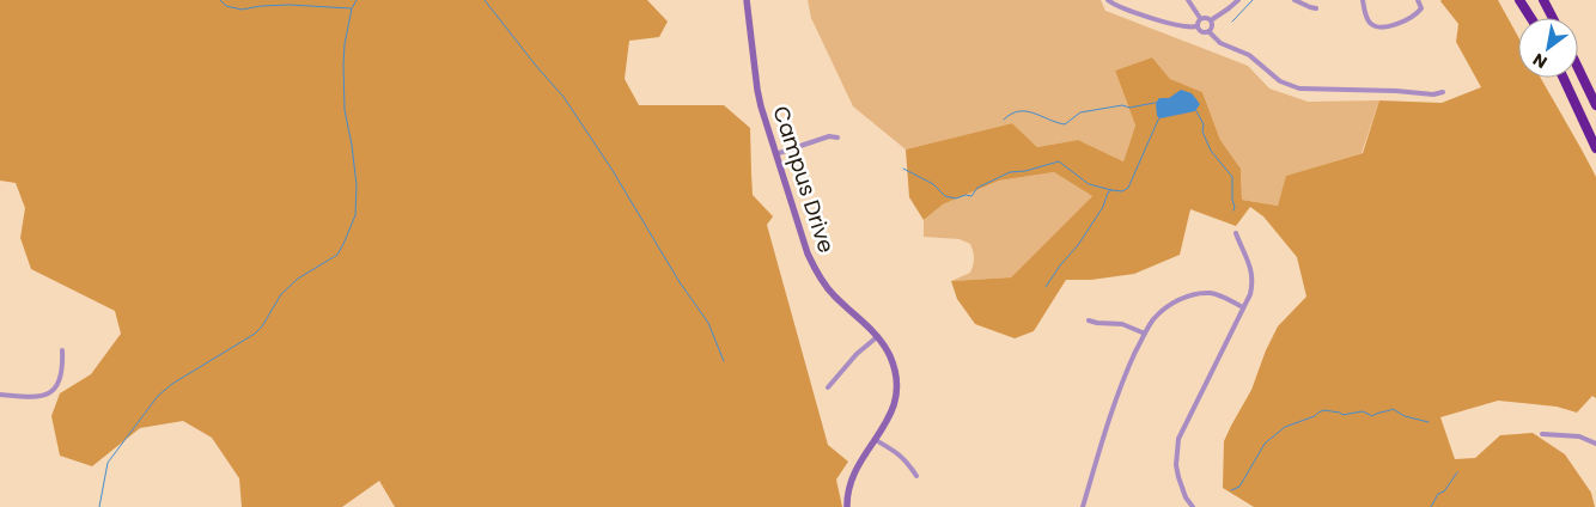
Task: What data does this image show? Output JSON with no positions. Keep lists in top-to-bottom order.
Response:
{
  "streets": {
    "street": ["Campus Drive"]
  },
  "north": "bottom left"
}
